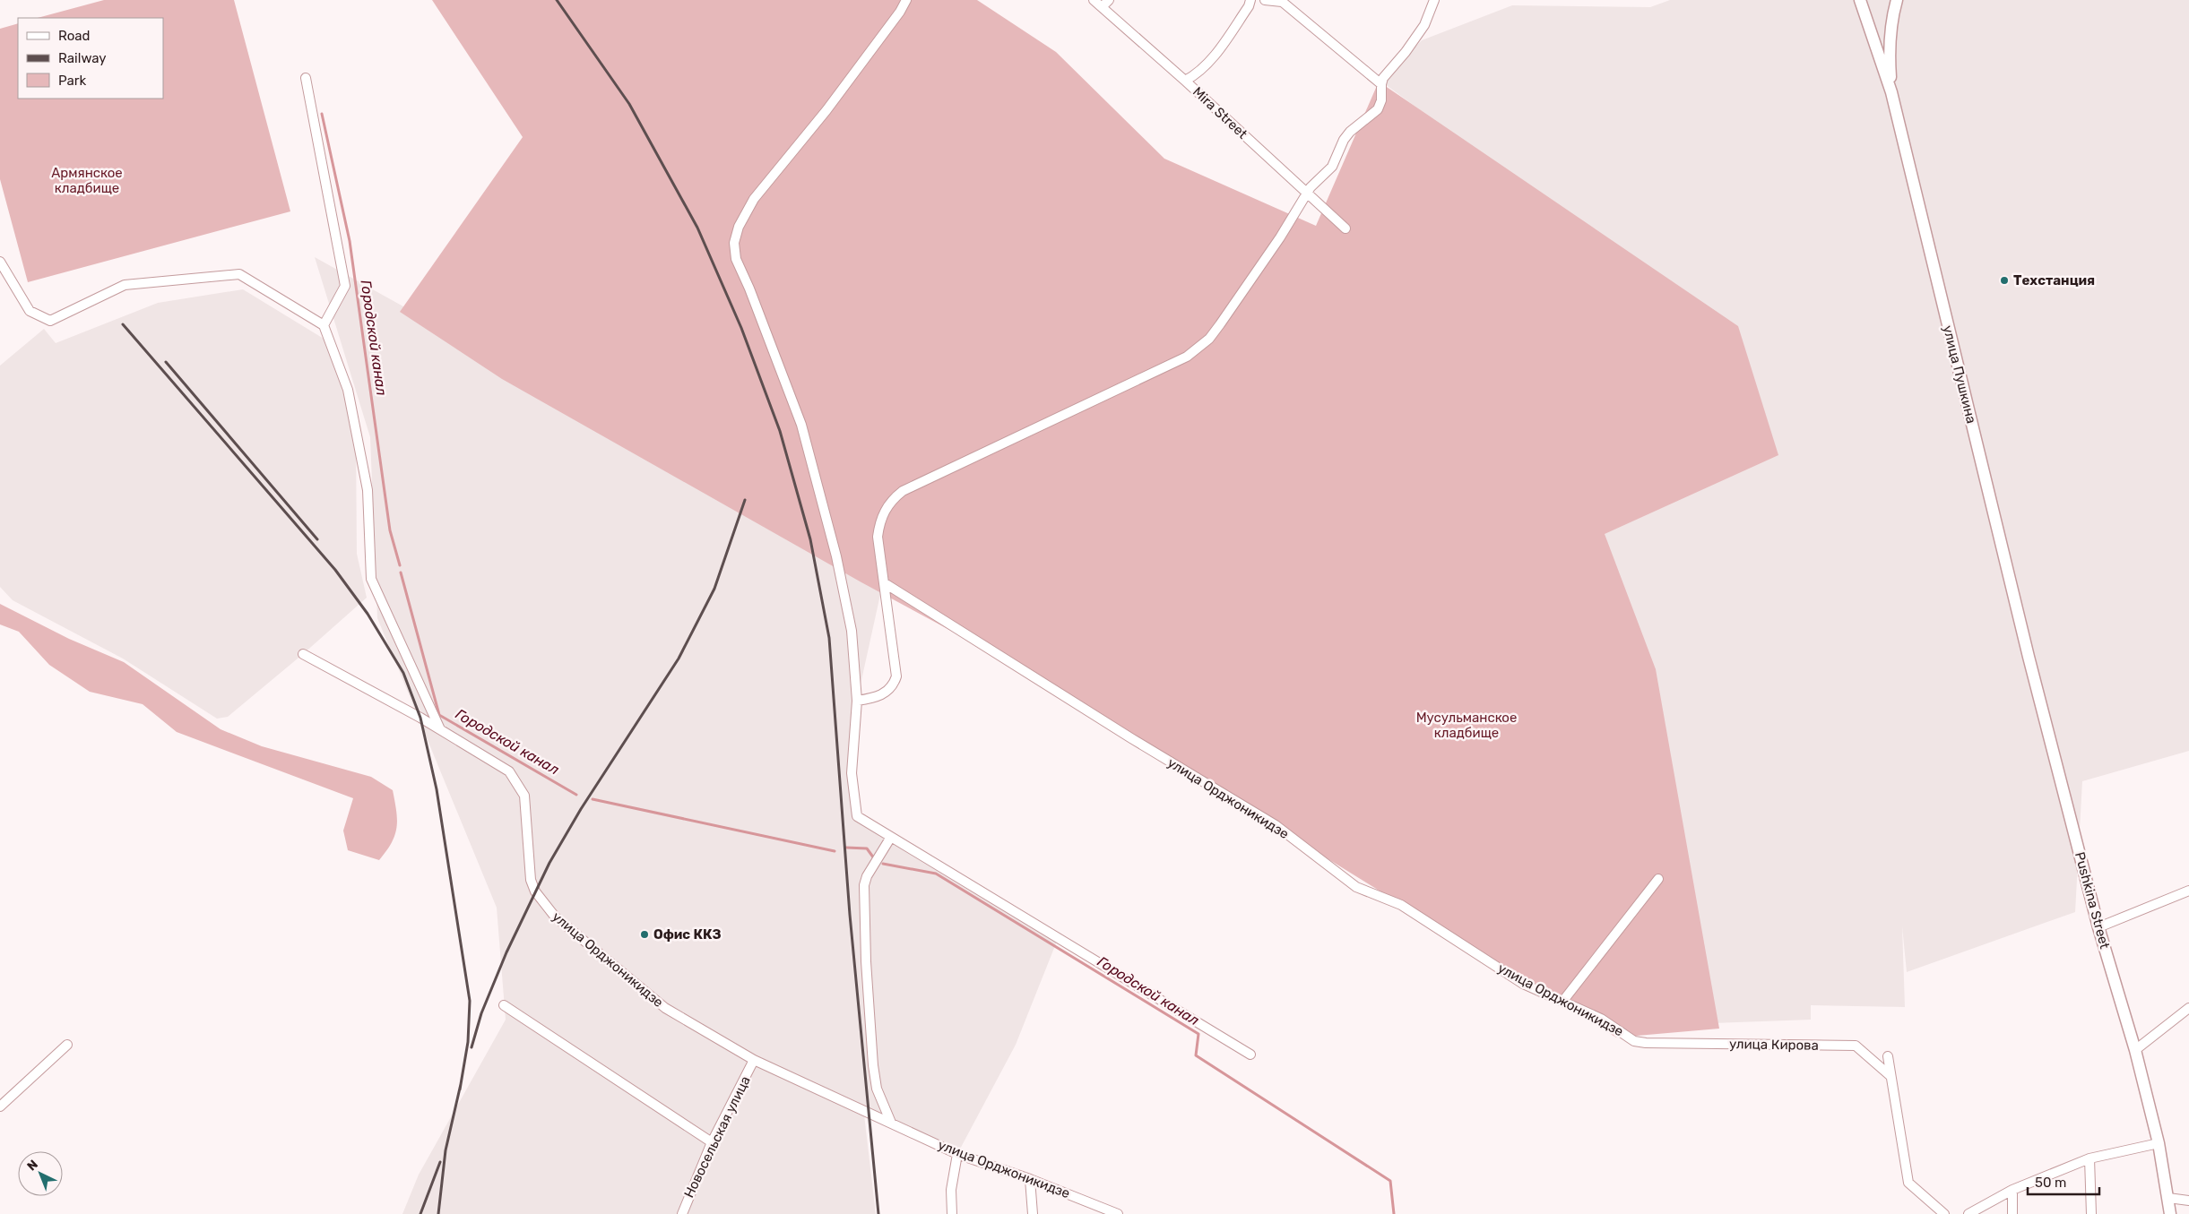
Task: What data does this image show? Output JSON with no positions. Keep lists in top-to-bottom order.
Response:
{
  "streets": {
    "street": [
      "Mira Street",
      "улица Орджоникидзе",
      "Pushkina Street",
      "улица Кирова",
      "Новосельская улица"
    ]
  },
  "crossings": [
    ["улица Орджоникидзе", "улица Кирова"],
    ["улица Орджоникидзе", "Новосельская улица"]
  ],
  "water": ["Городской канал"],
  "parks": ["Армянское кладбище", "Мусульманское кладбище"],
  "places": ["Техстанция", "Офис ККЗ"],
  "legend": ["Road", "Railway", "Park"],
  "scale_bar": "50 m",
  "north": "top left"
}
